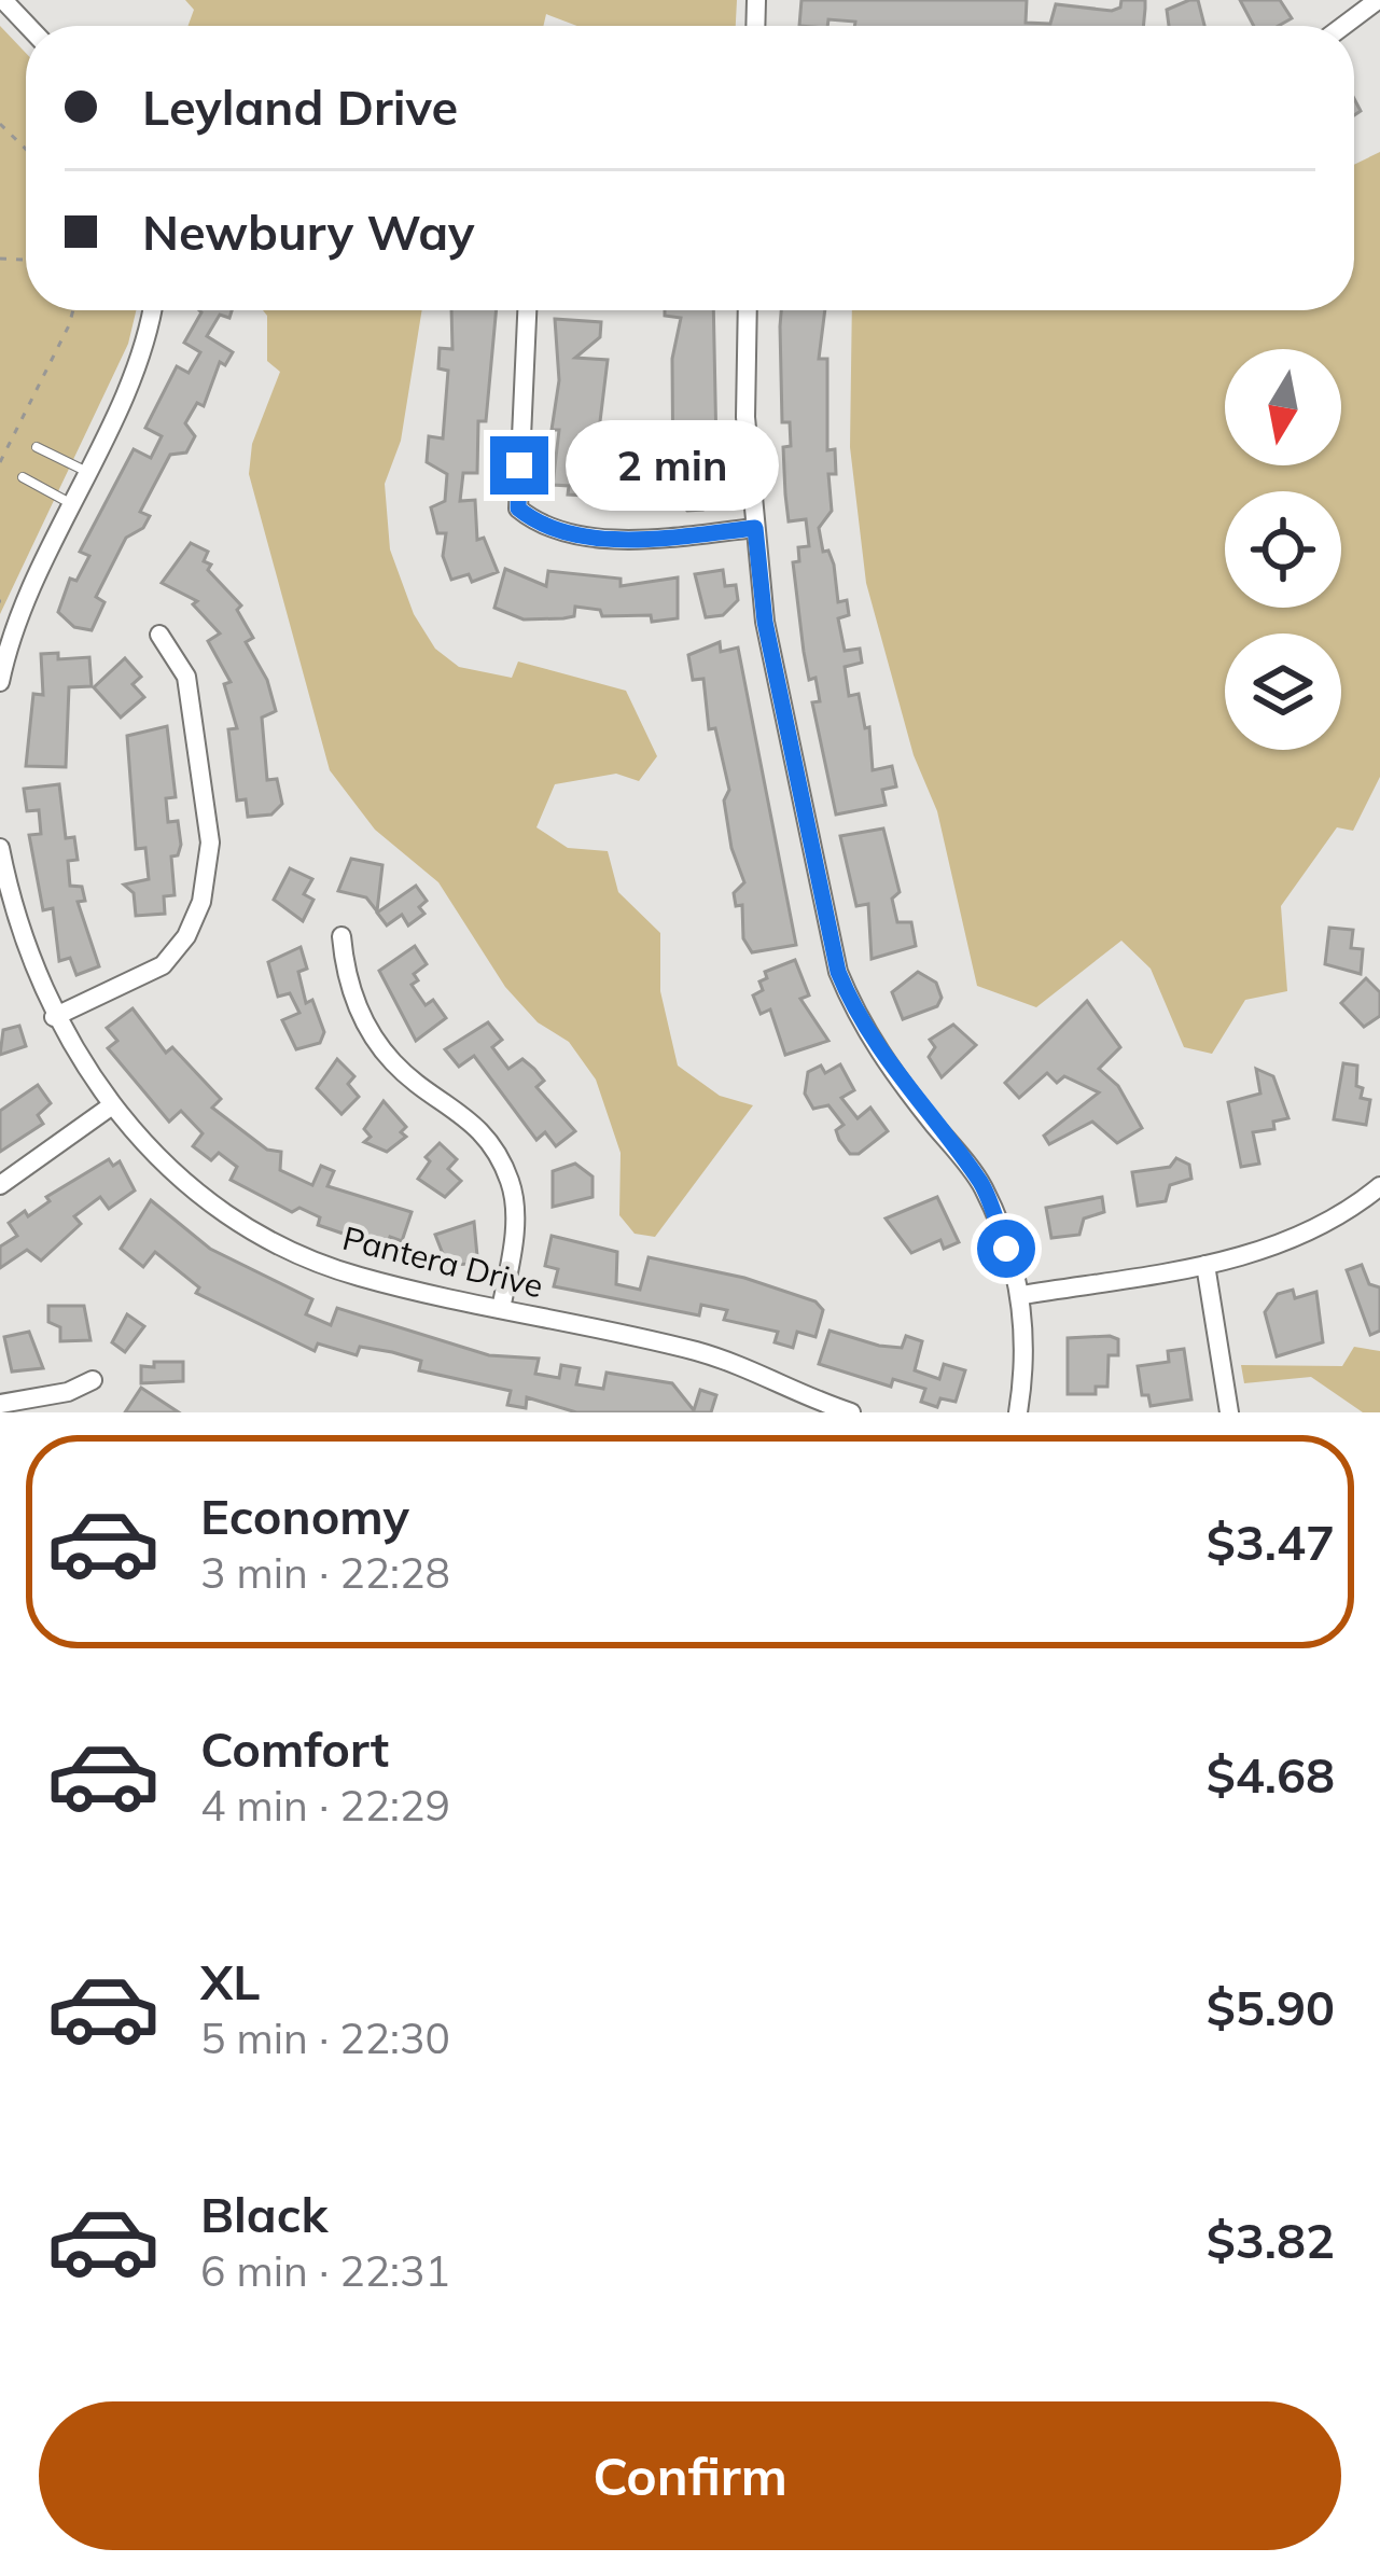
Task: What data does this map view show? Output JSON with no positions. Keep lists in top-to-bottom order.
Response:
{
  "streets": {
    "street": ["Pantera Drive"]
  },
  "north": "bottom",
  "page": {
    "banner": ["Leyland Drive", "Newbury Way"],
    "bubble": "2 min",
    "list": [
      {
        "name": "Economy",
        "note": "3 min · 22:28",
        "value": "$3.47"
      },
      {
        "name": "Comfort",
        "note": "4 min · 22:29",
        "value": "$4.68"
      },
      {
        "name": "XL",
        "note": "5 min · 22:30",
        "value": "$5.90"
      },
      {
        "name": "Black",
        "note": "6 min · 22:31",
        "value": "$3.82"
      }
    ],
    "buttons": "Confirm"
  }
}
